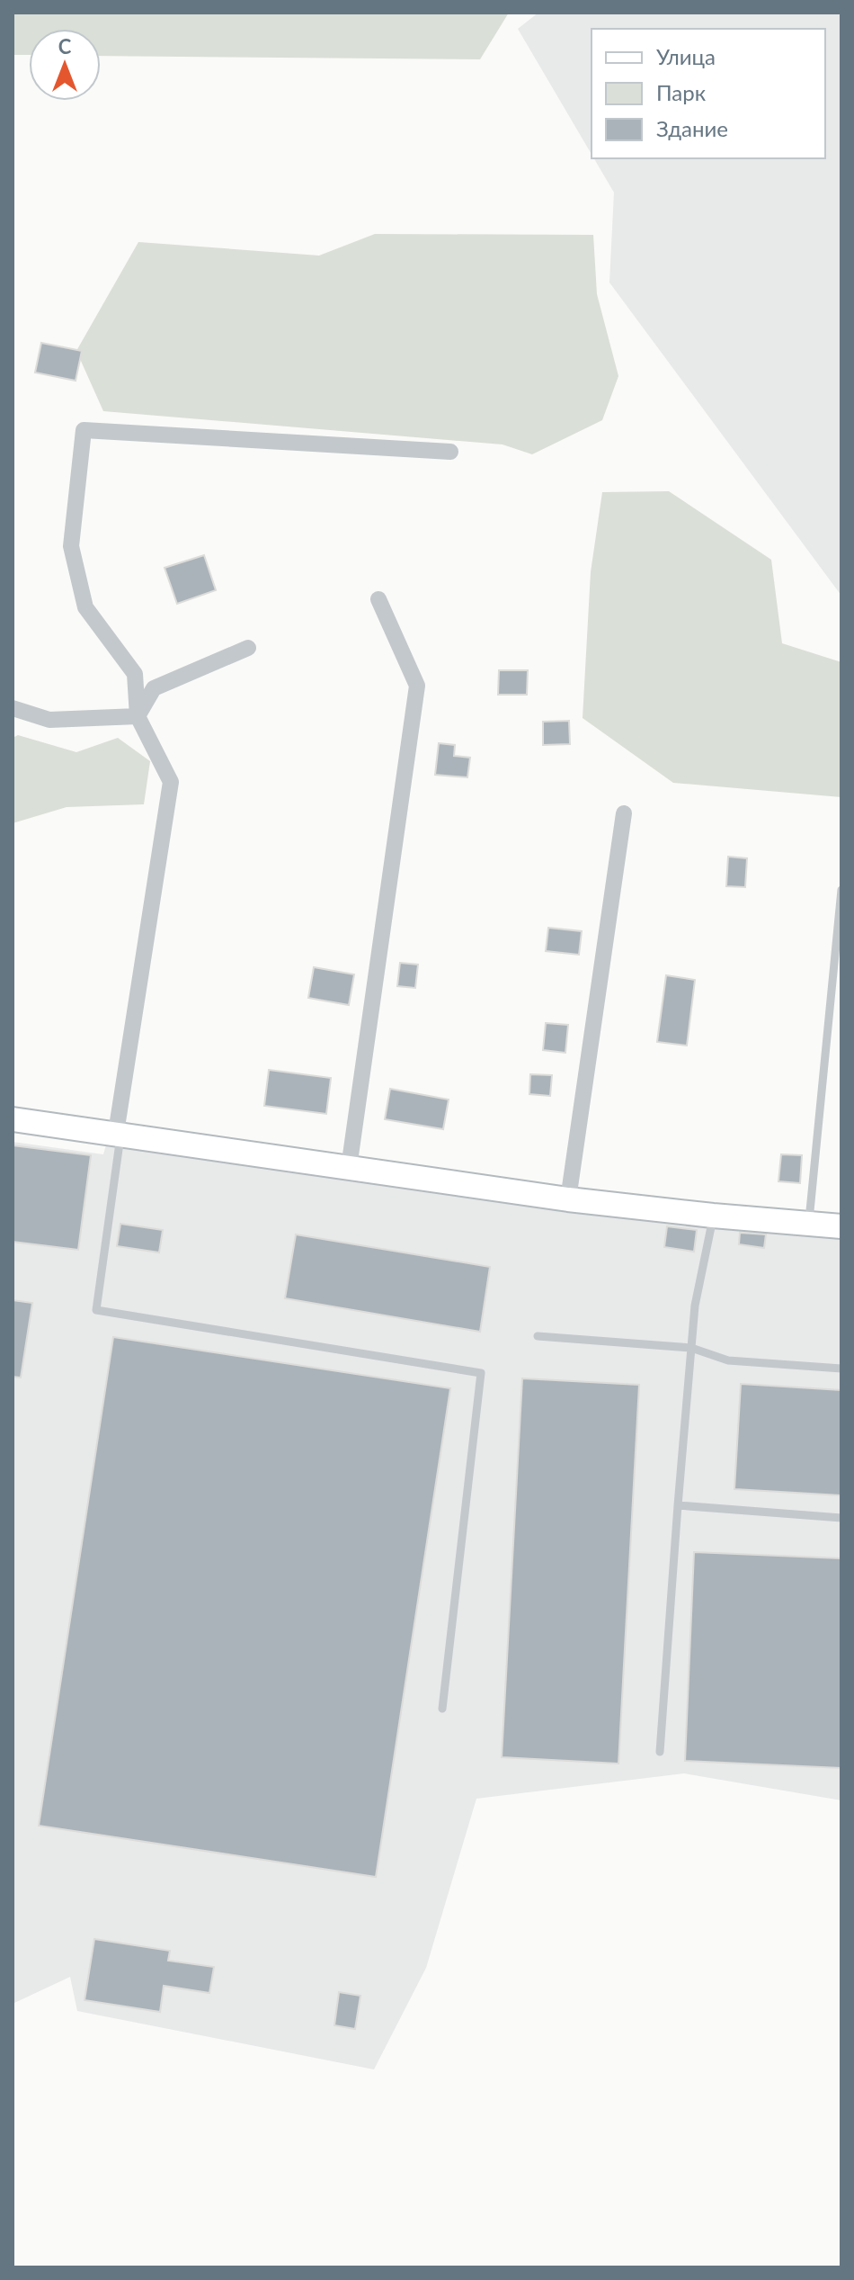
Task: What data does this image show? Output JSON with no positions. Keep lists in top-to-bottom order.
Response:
{
  "legend": ["Улица", "Парк", "Здание"],
  "north": "top"
}
